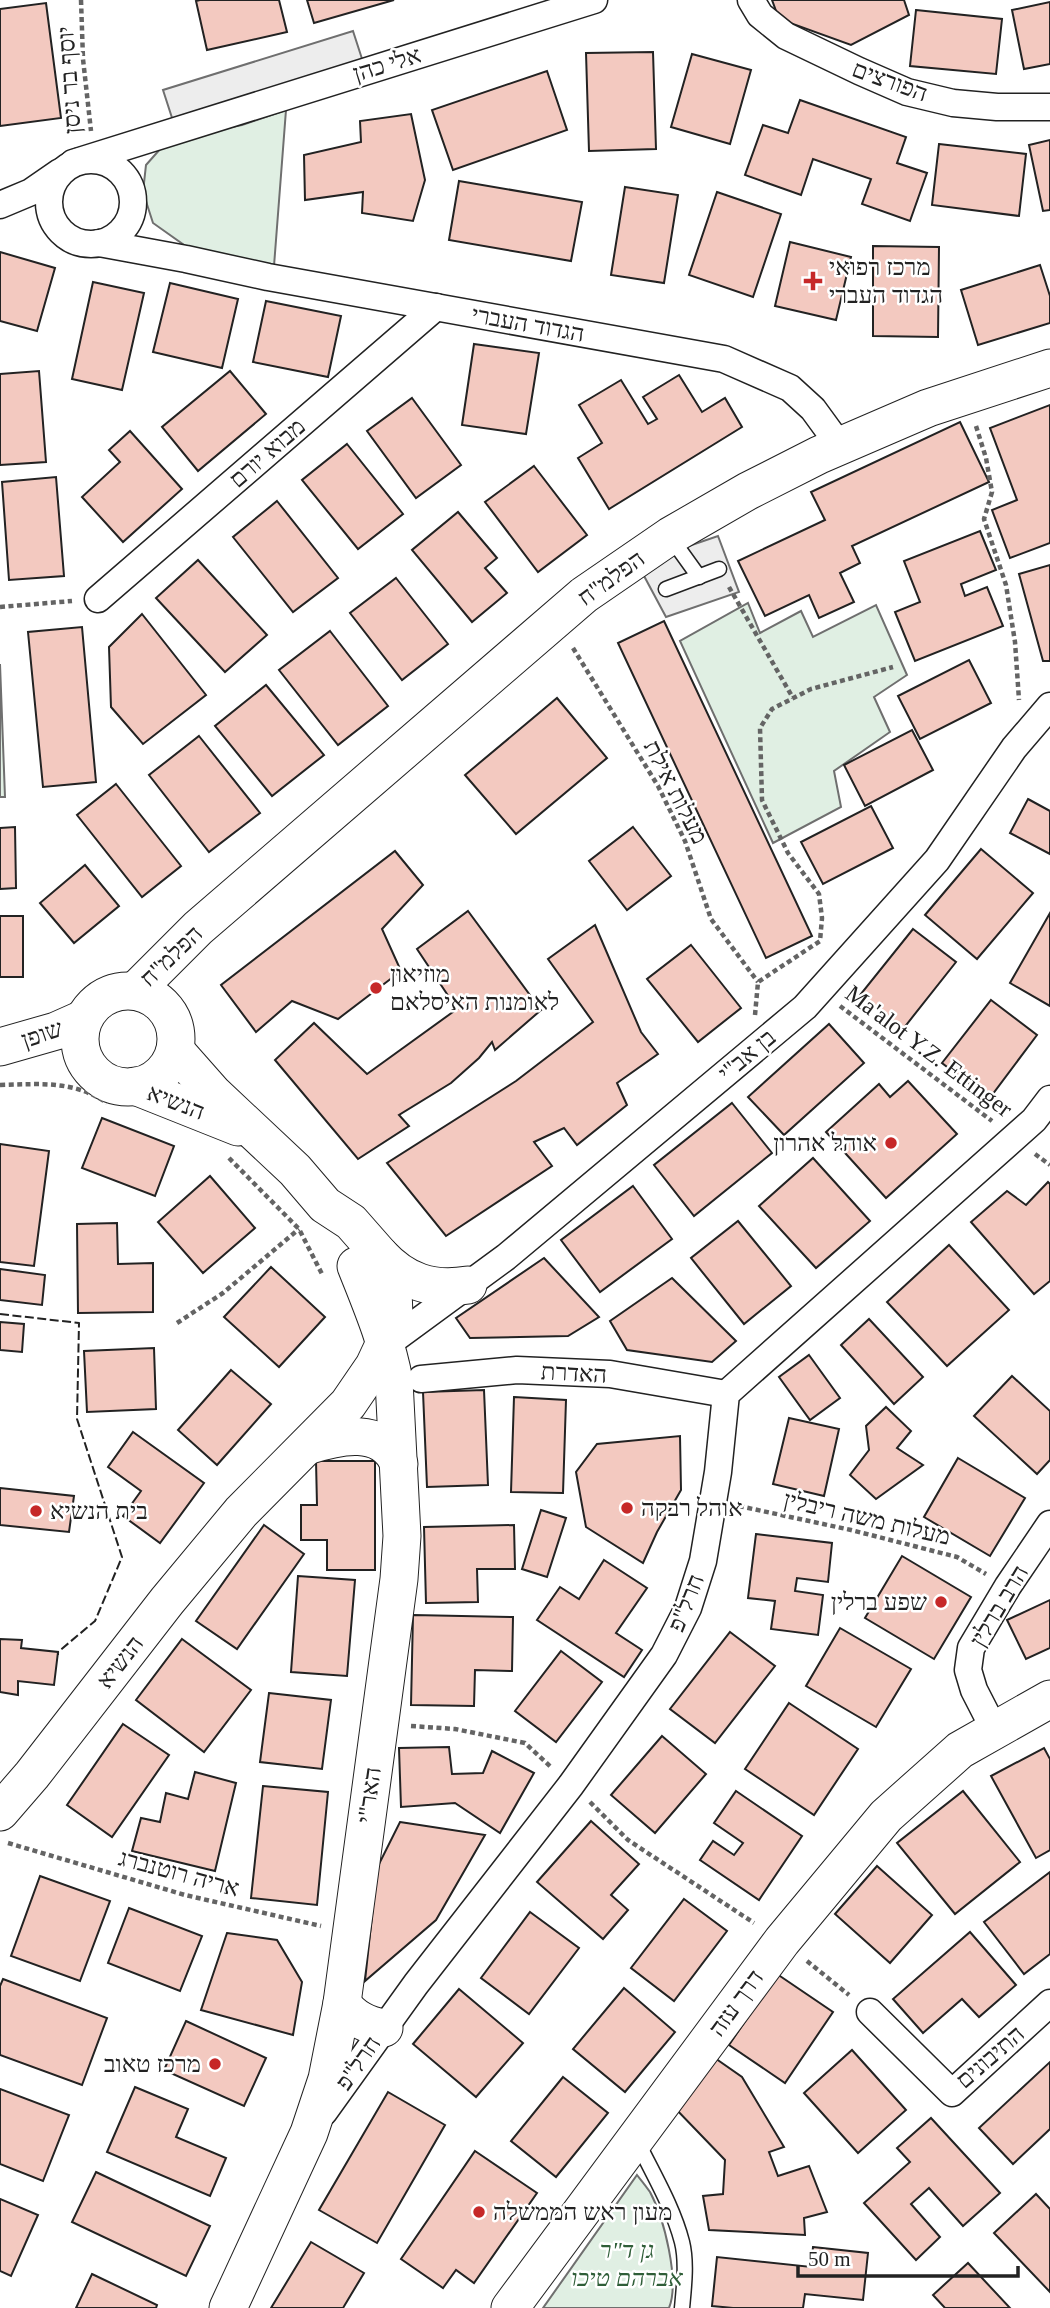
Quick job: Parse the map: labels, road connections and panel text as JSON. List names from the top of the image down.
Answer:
{
  "streets": {
    "street": [
      "אלי כהן",
      "הפורצים",
      "הגדוד העברי",
      "מבוא יורם",
      "הפלמ\"ח",
      "שופן",
      "בן אב\"י",
      "הנשיא",
      "האדרת",
      "חרל\"פ",
      "הרב ברלין",
      "האר\"י",
      "דרך עזה",
      "התיבונים"
    ],
    "path": [
      "יוסף בר ניסן",
      "מעלות אילת",
      "Ma'alot Y.Z. Ettinger",
      "מעלות משה ריבלין",
      "אריה רוטנברג"
    ]
  },
  "crossings": [
    ["אלי כהן", "יוסף בר ניסן"],
    ["אלי כהן", "הגדוד העברי"],
    ["הגדוד העברי", "מבוא יורם"],
    ["הגדוד העברי", "הפלמ\"ח"],
    ["הפלמ\"ח", "מעלות אילת"],
    ["הפלמ\"ח", "שופן"],
    ["הפלמ\"ח", "הנשיא"],
    ["שופן", "הנשיא"],
    ["Ma'alot Y.Z. Ettinger", "בן אב\"י"],
    ["בן אב\"י", "הנשיא"],
    ["בן אב\"י", "האר\"י"],
    ["הנשיא", "האר\"י"],
    ["האדרת", "חרל\"פ"],
    ["מעלות משה ריבלין", "חרל\"פ"],
    ["מעלות משה ריבלין", "הרב ברלין"],
    ["חרל\"פ", "האר\"י"],
    ["הרב ברלין", "דרך עזה"],
    ["האר\"י", "אריה רוטנברג"]
  ],
  "parks": ["גן ד\"ר אברהם טיכו"],
  "places": {
    "health": ["מרכז רפואי הגדוד העברי"],
    "other": [
      "מוזיאון לאומנות האיסלאם",
      "אוהל אהרון",
      "אוהל רבקה",
      "בית הנשיא",
      "שפע ברלין",
      "מרכז טאוב",
      "מעון ראש הממשלה"
    ]
  },
  "scale_bar": "50 m"
}
